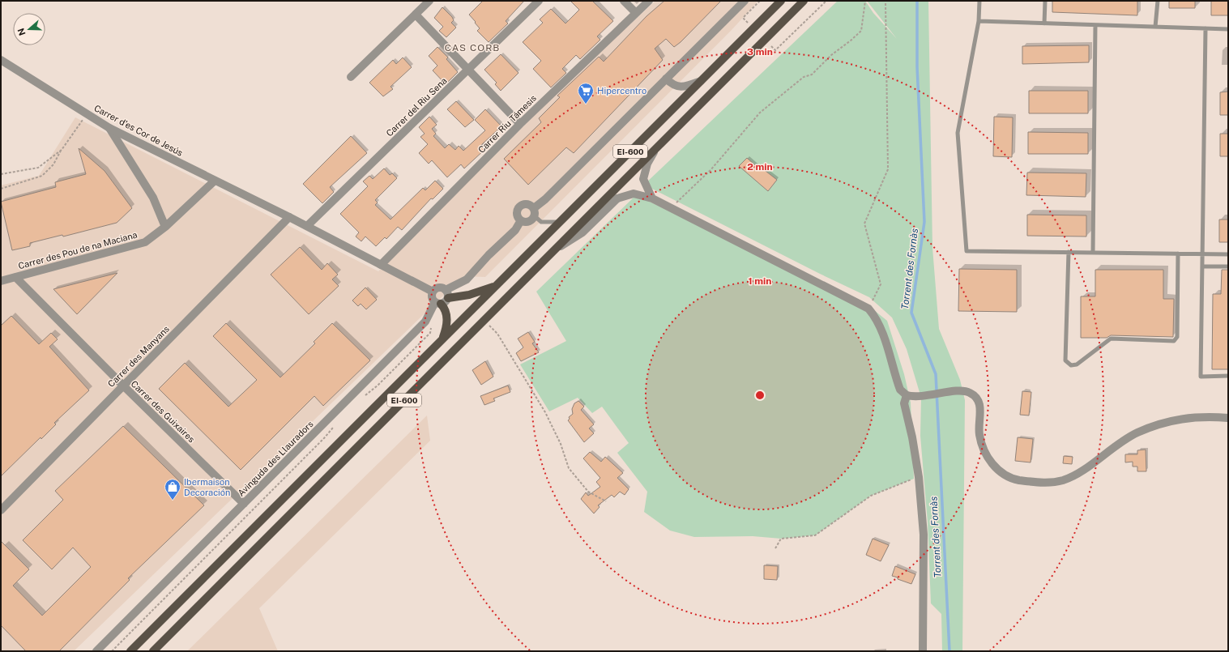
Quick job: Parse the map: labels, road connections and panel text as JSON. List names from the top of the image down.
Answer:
{
  "streets": {
    "main road": ["EI-600"],
    "street": [
      "Carrer del Riu Sena",
      "Carrer Riu Támesis",
      "Carrer d'es Cor de Jesús",
      "Carrer des Pou de na Maciana",
      "Carrer des Manyans",
      "Carrer des Guixaires",
      "Avinguda des Llauradors"
    ]
  },
  "crossings": [
    ["Carrer del Riu Sena", "Carrer d'es Cor de Jesús"],
    ["Carrer Riu Támesis", "Carrer d'es Cor de Jesús"],
    ["Carrer d'es Cor de Jesús", "Carrer des Pou de na Maciana"],
    ["Carrer d'es Cor de Jesús", "Carrer des Manyans"],
    ["Carrer d'es Cor de Jesús", "Avinguda des Llauradors"],
    ["Carrer des Pou de na Maciana", "Carrer des Guixaires"],
    ["Carrer des Manyans", "Carrer des Guixaires"],
    ["Carrer des Guixaires", "Avinguda des Llauradors"]
  ],
  "districts": ["CAS CORB"],
  "water": ["Torrent des Fornàs"],
  "places": {
    "supermarket": ["Hipercentro"],
    "shop": ["Ibermaison Decoración"]
  },
  "north": "left",
  "rings": ["3 min", "2 min", "1 min"]
}
